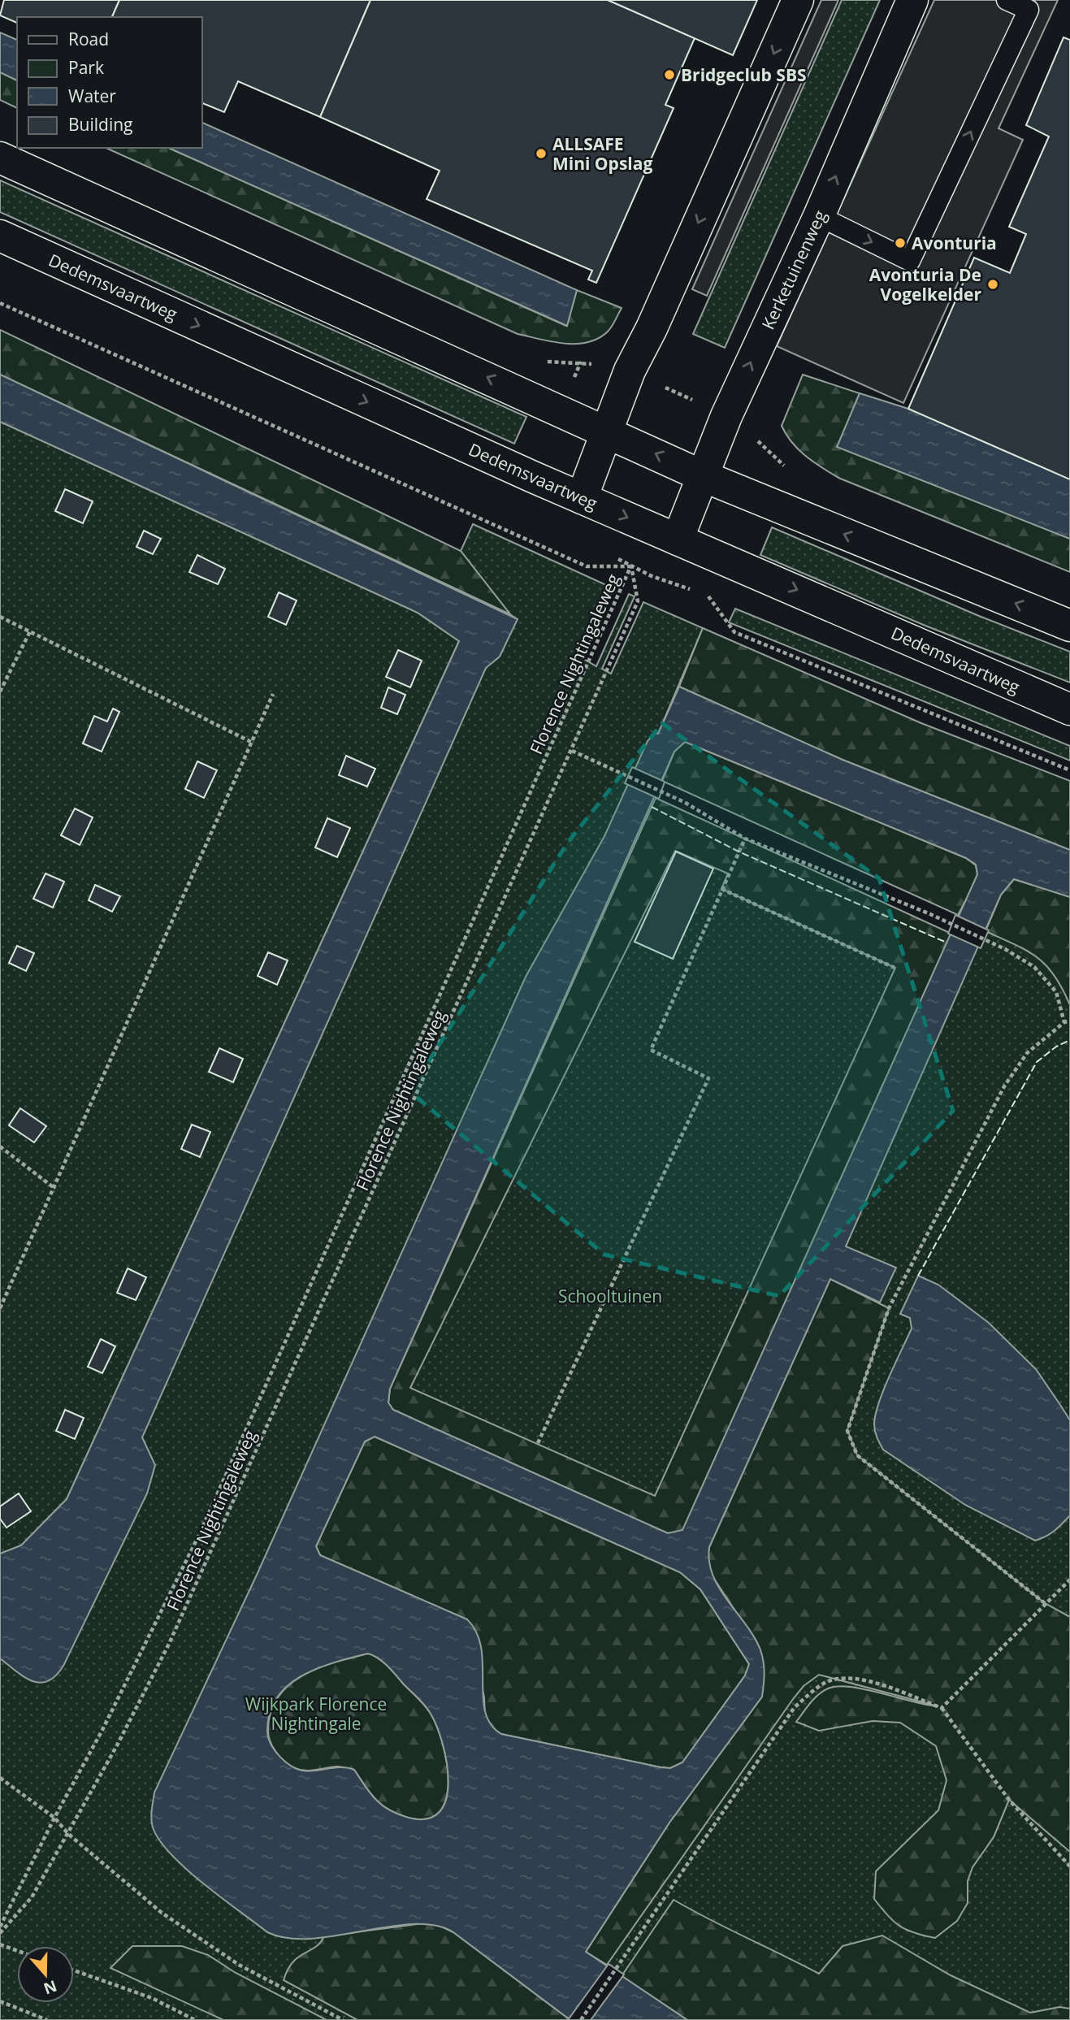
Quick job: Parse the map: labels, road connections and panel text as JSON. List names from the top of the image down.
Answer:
{
  "streets": {
    "main road": ["Kerketuinenweg", "Dedemsvaartweg"],
    "path": ["Florence Nightingaleweg"]
  },
  "crossings": [
    ["Kerketuinenweg", "Dedemsvaartweg"]
  ],
  "parks": ["Schooltuinen", "Wijkpark Florence Nightingale"],
  "places": [
    "Bridgeclub SBS",
    "ALLSAFE Mini Opslag",
    "Avonturia",
    "Avonturia De Vogelkelder"
  ],
  "legend": [
    "Road",
    "Park",
    "Water",
    "Building"
  ],
  "north": "bottom"
}
